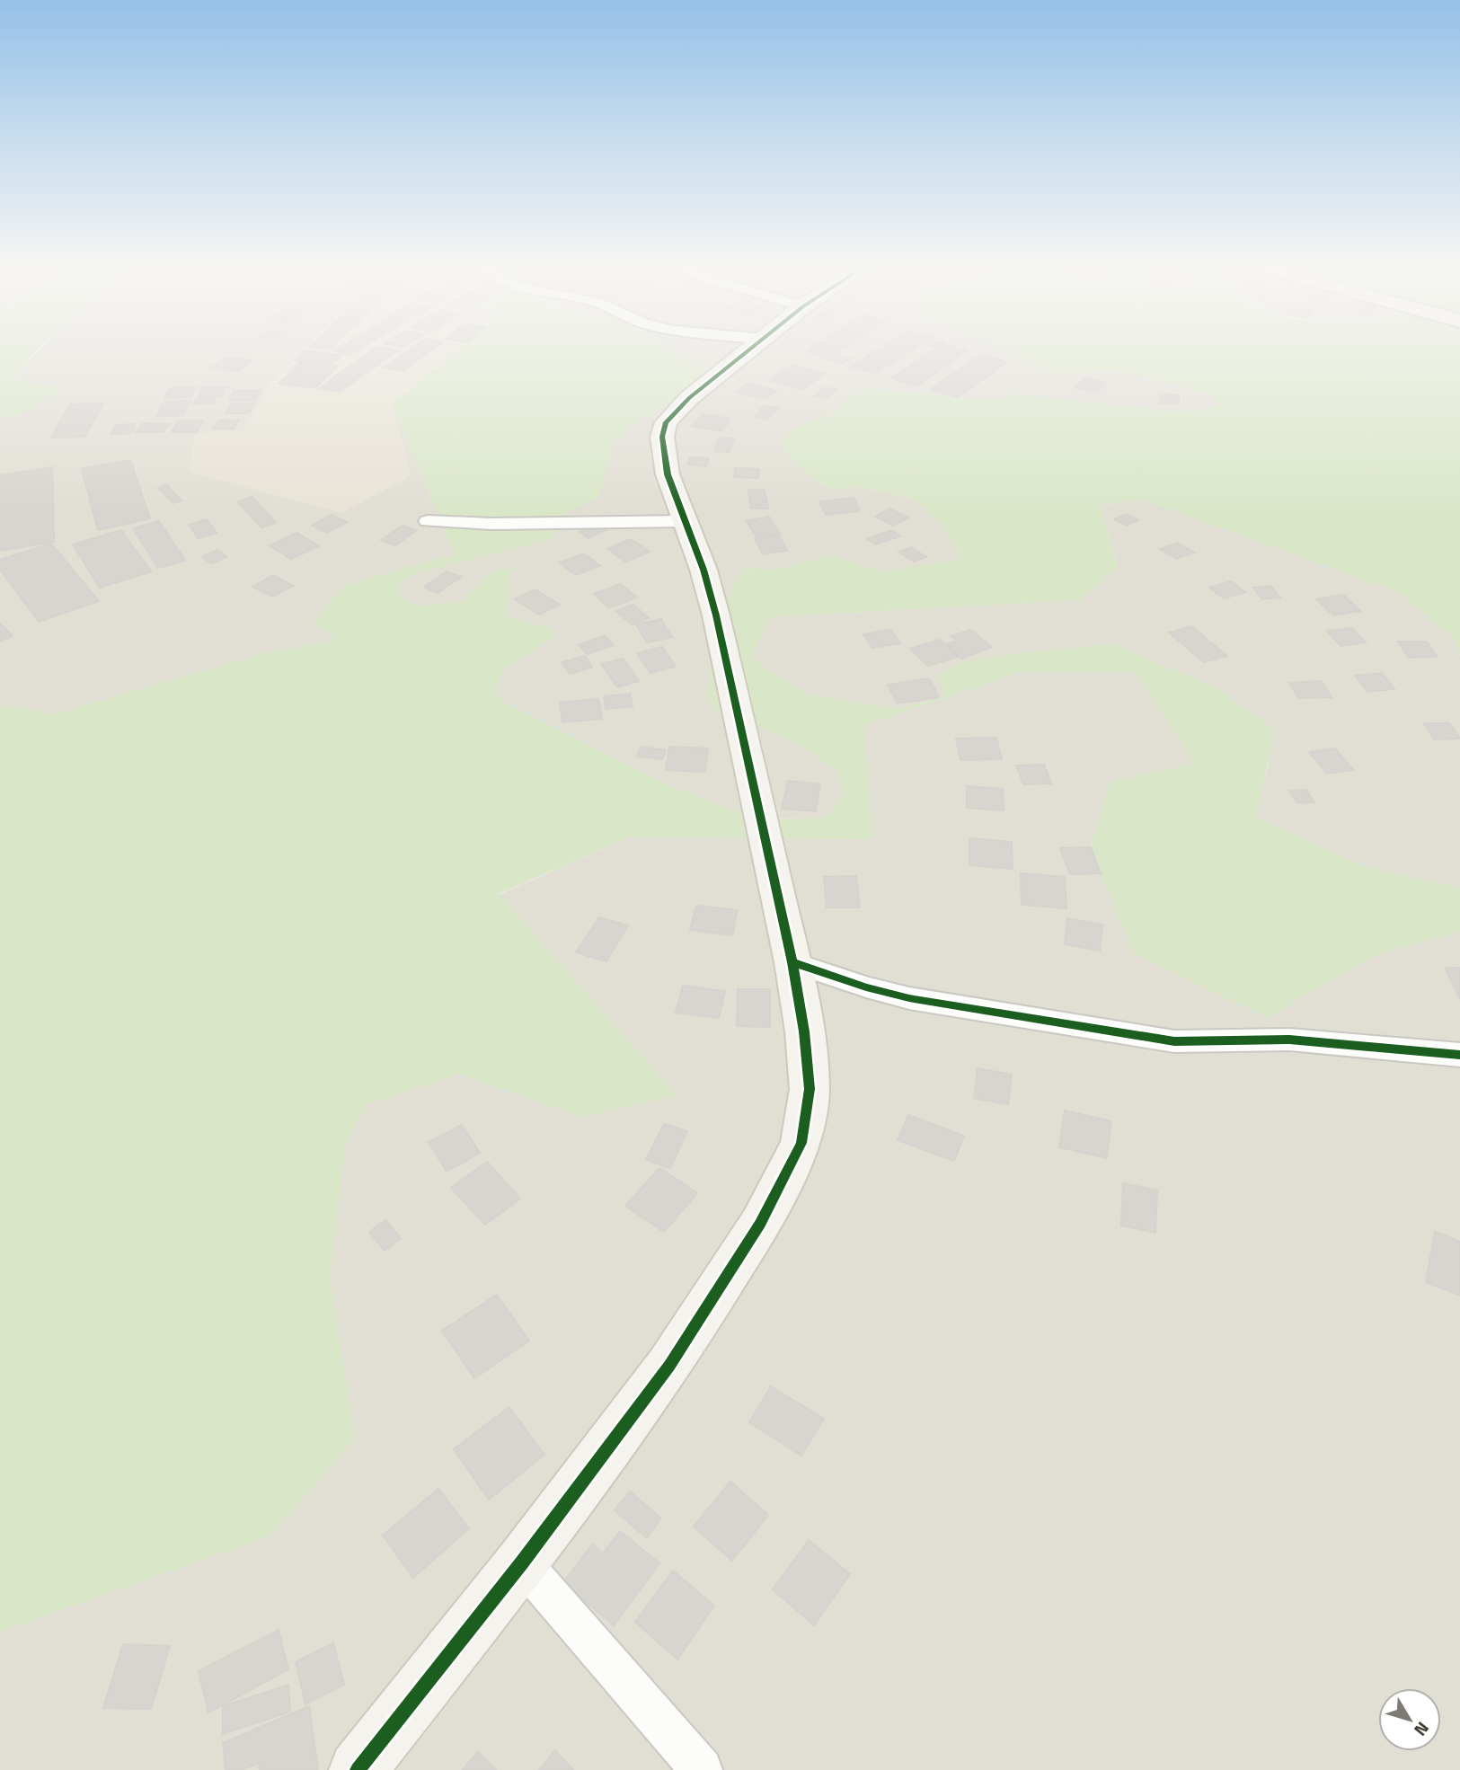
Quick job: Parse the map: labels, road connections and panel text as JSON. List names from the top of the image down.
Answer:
{
  "north": "bottom right"
}
